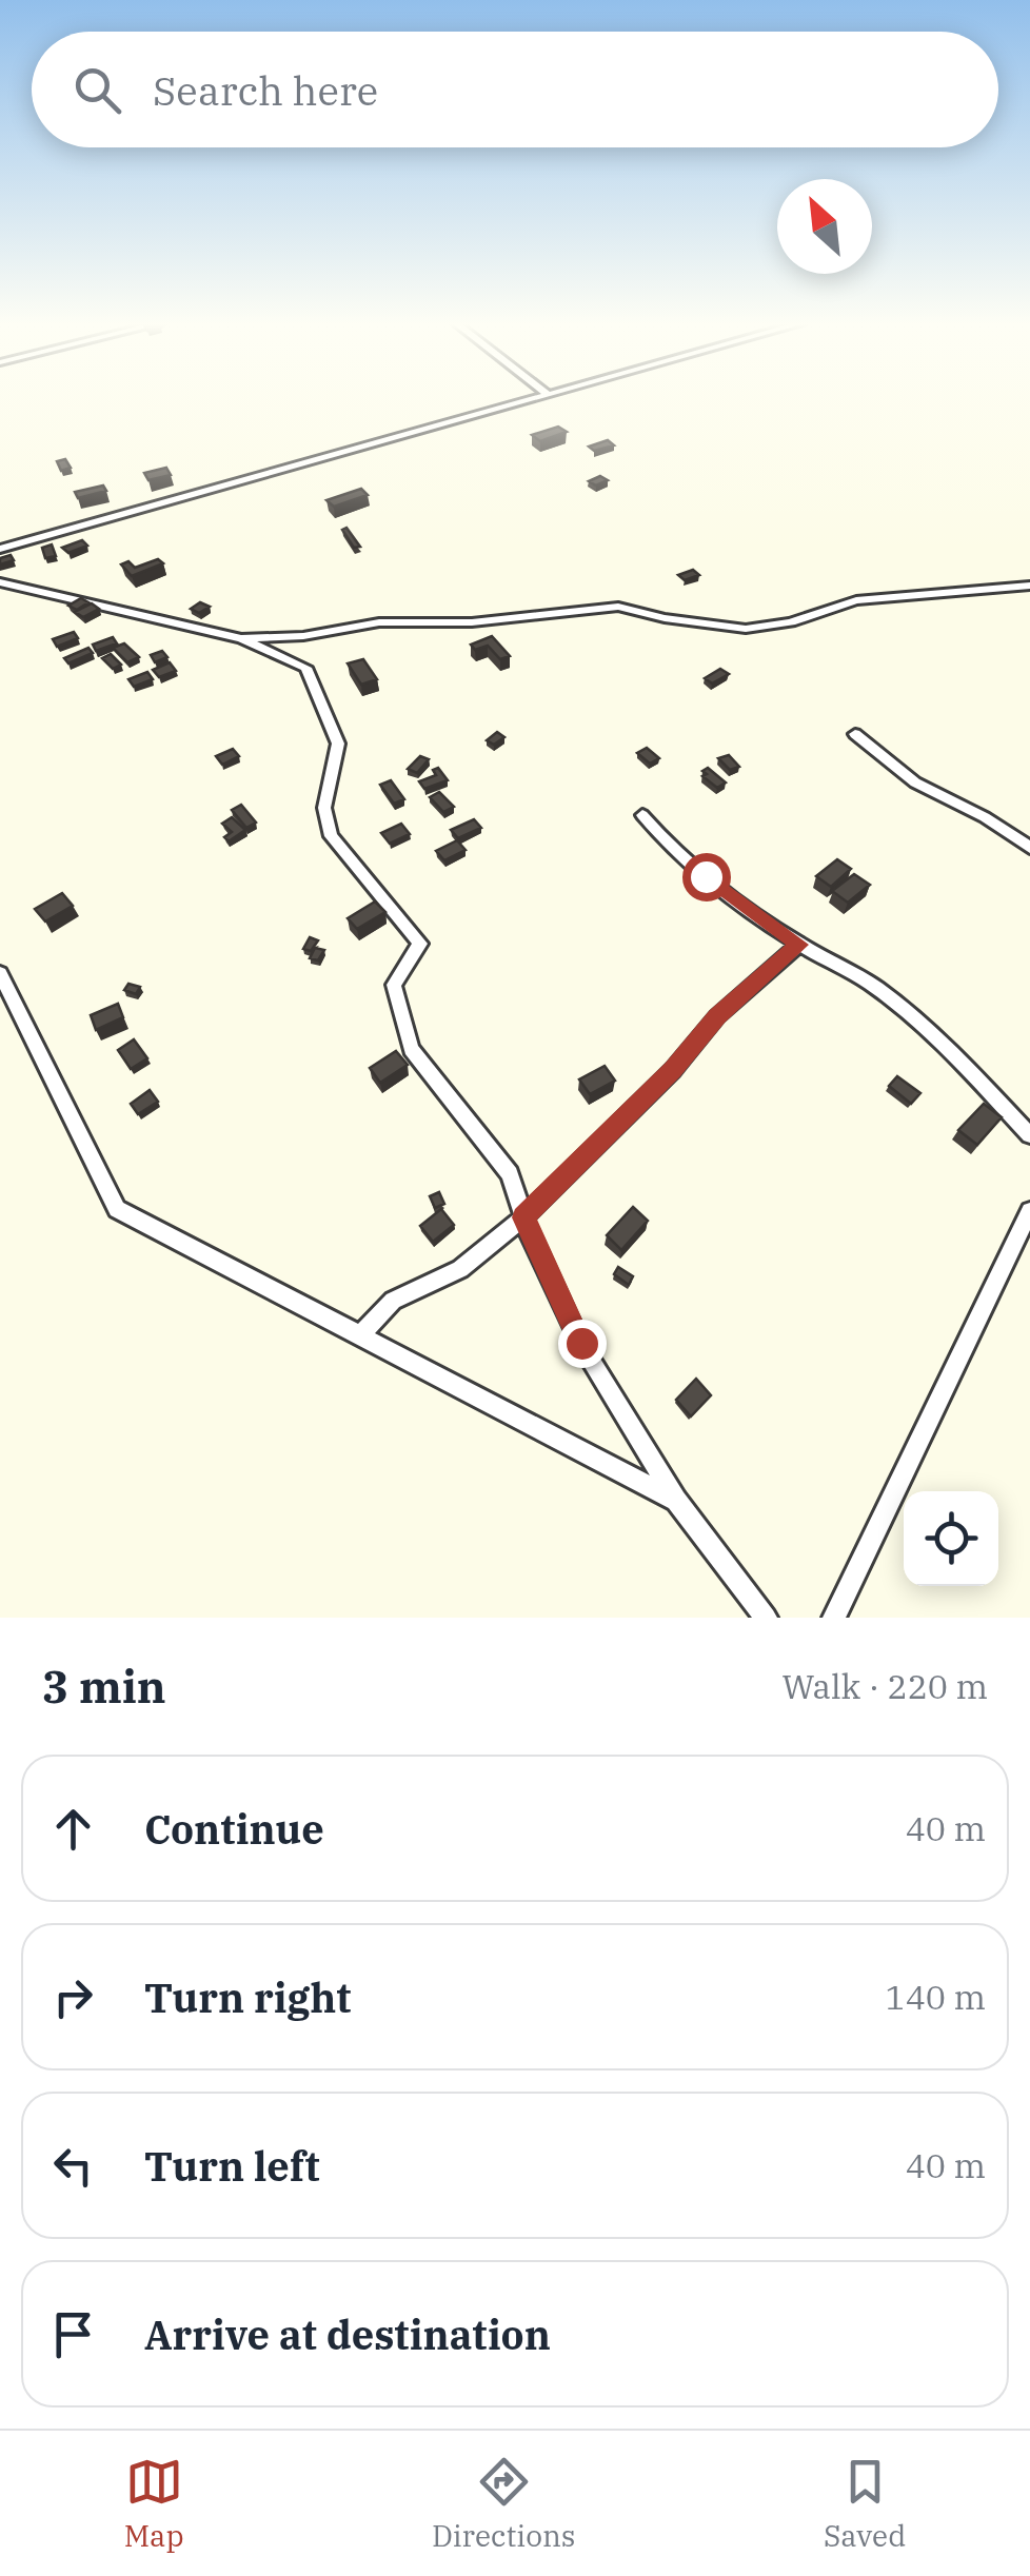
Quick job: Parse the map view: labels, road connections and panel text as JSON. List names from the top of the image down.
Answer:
{
  "north": "top left",
  "page": {
    "search": "Search here",
    "heading": ["3 min", "Walk · 220 m"],
    "list": [
      ["Continue", "40 m"],
      ["Turn right", "140 m"],
      ["Turn left", "40 m"],
      "Arrive at destination"
    ],
    "nav": ["Map", "Directions", "Saved"]
  }
}
